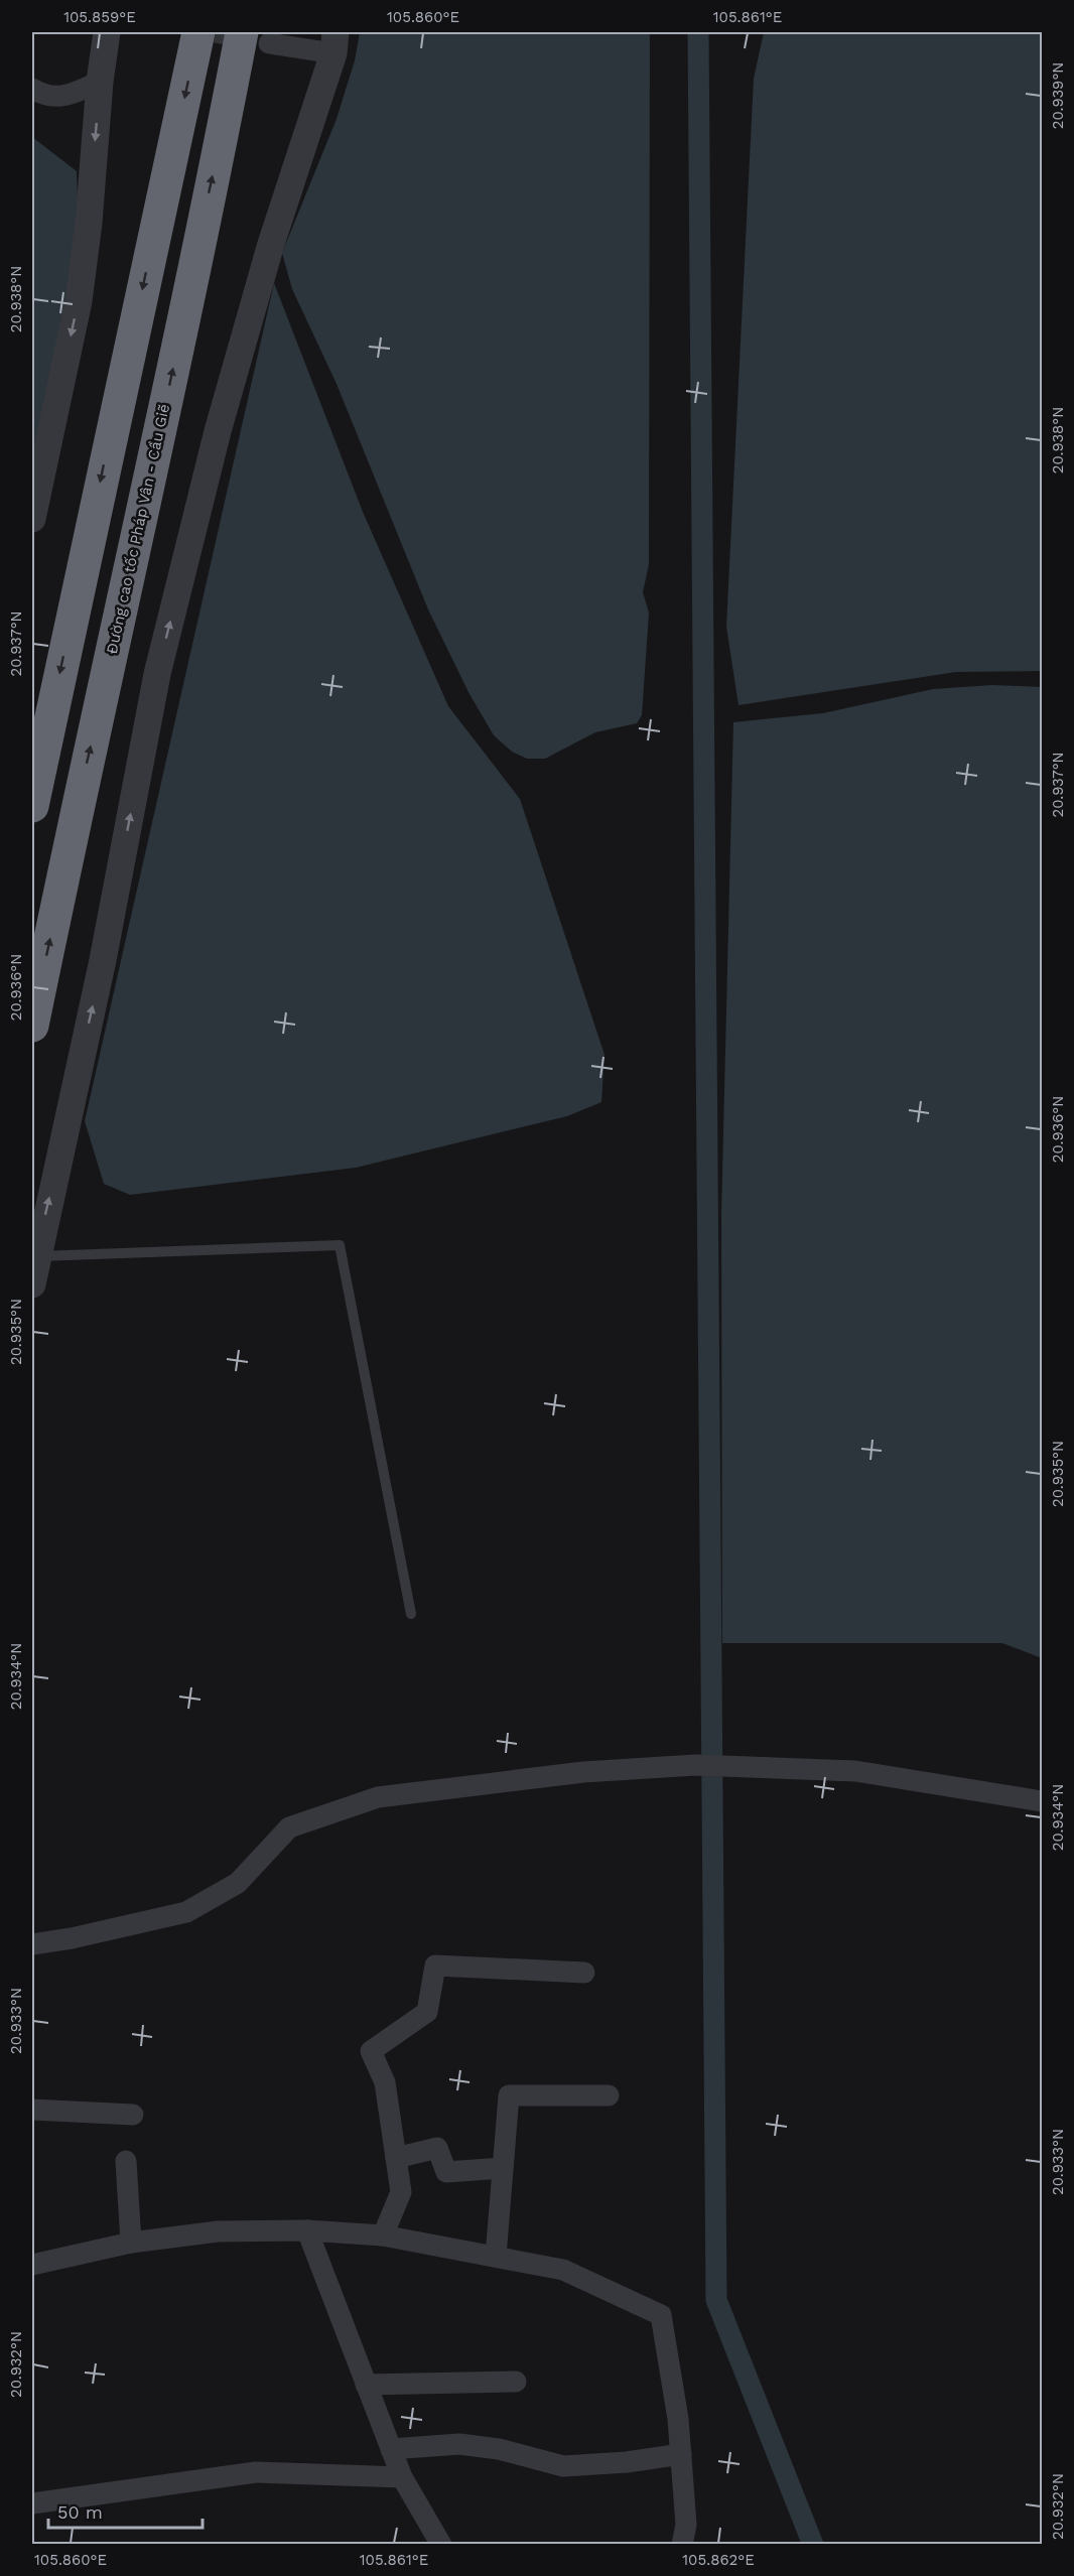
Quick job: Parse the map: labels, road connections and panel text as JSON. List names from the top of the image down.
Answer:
{
  "streets": {
    "highway": ["Đường cao tốc Pháp Vân - Cầu Giẽ"]
  },
  "scale_bar": "50 m",
  "coordinates": [
    "105.859°E",
    "105.860°E",
    "105.861°E",
    "20.939°N",
    "20.938°N",
    "20.937°N",
    "20.936°N",
    "20.935°N",
    "20.934°N",
    "20.933°N",
    "20.932°N",
    "105.862°E"
  ]
}
